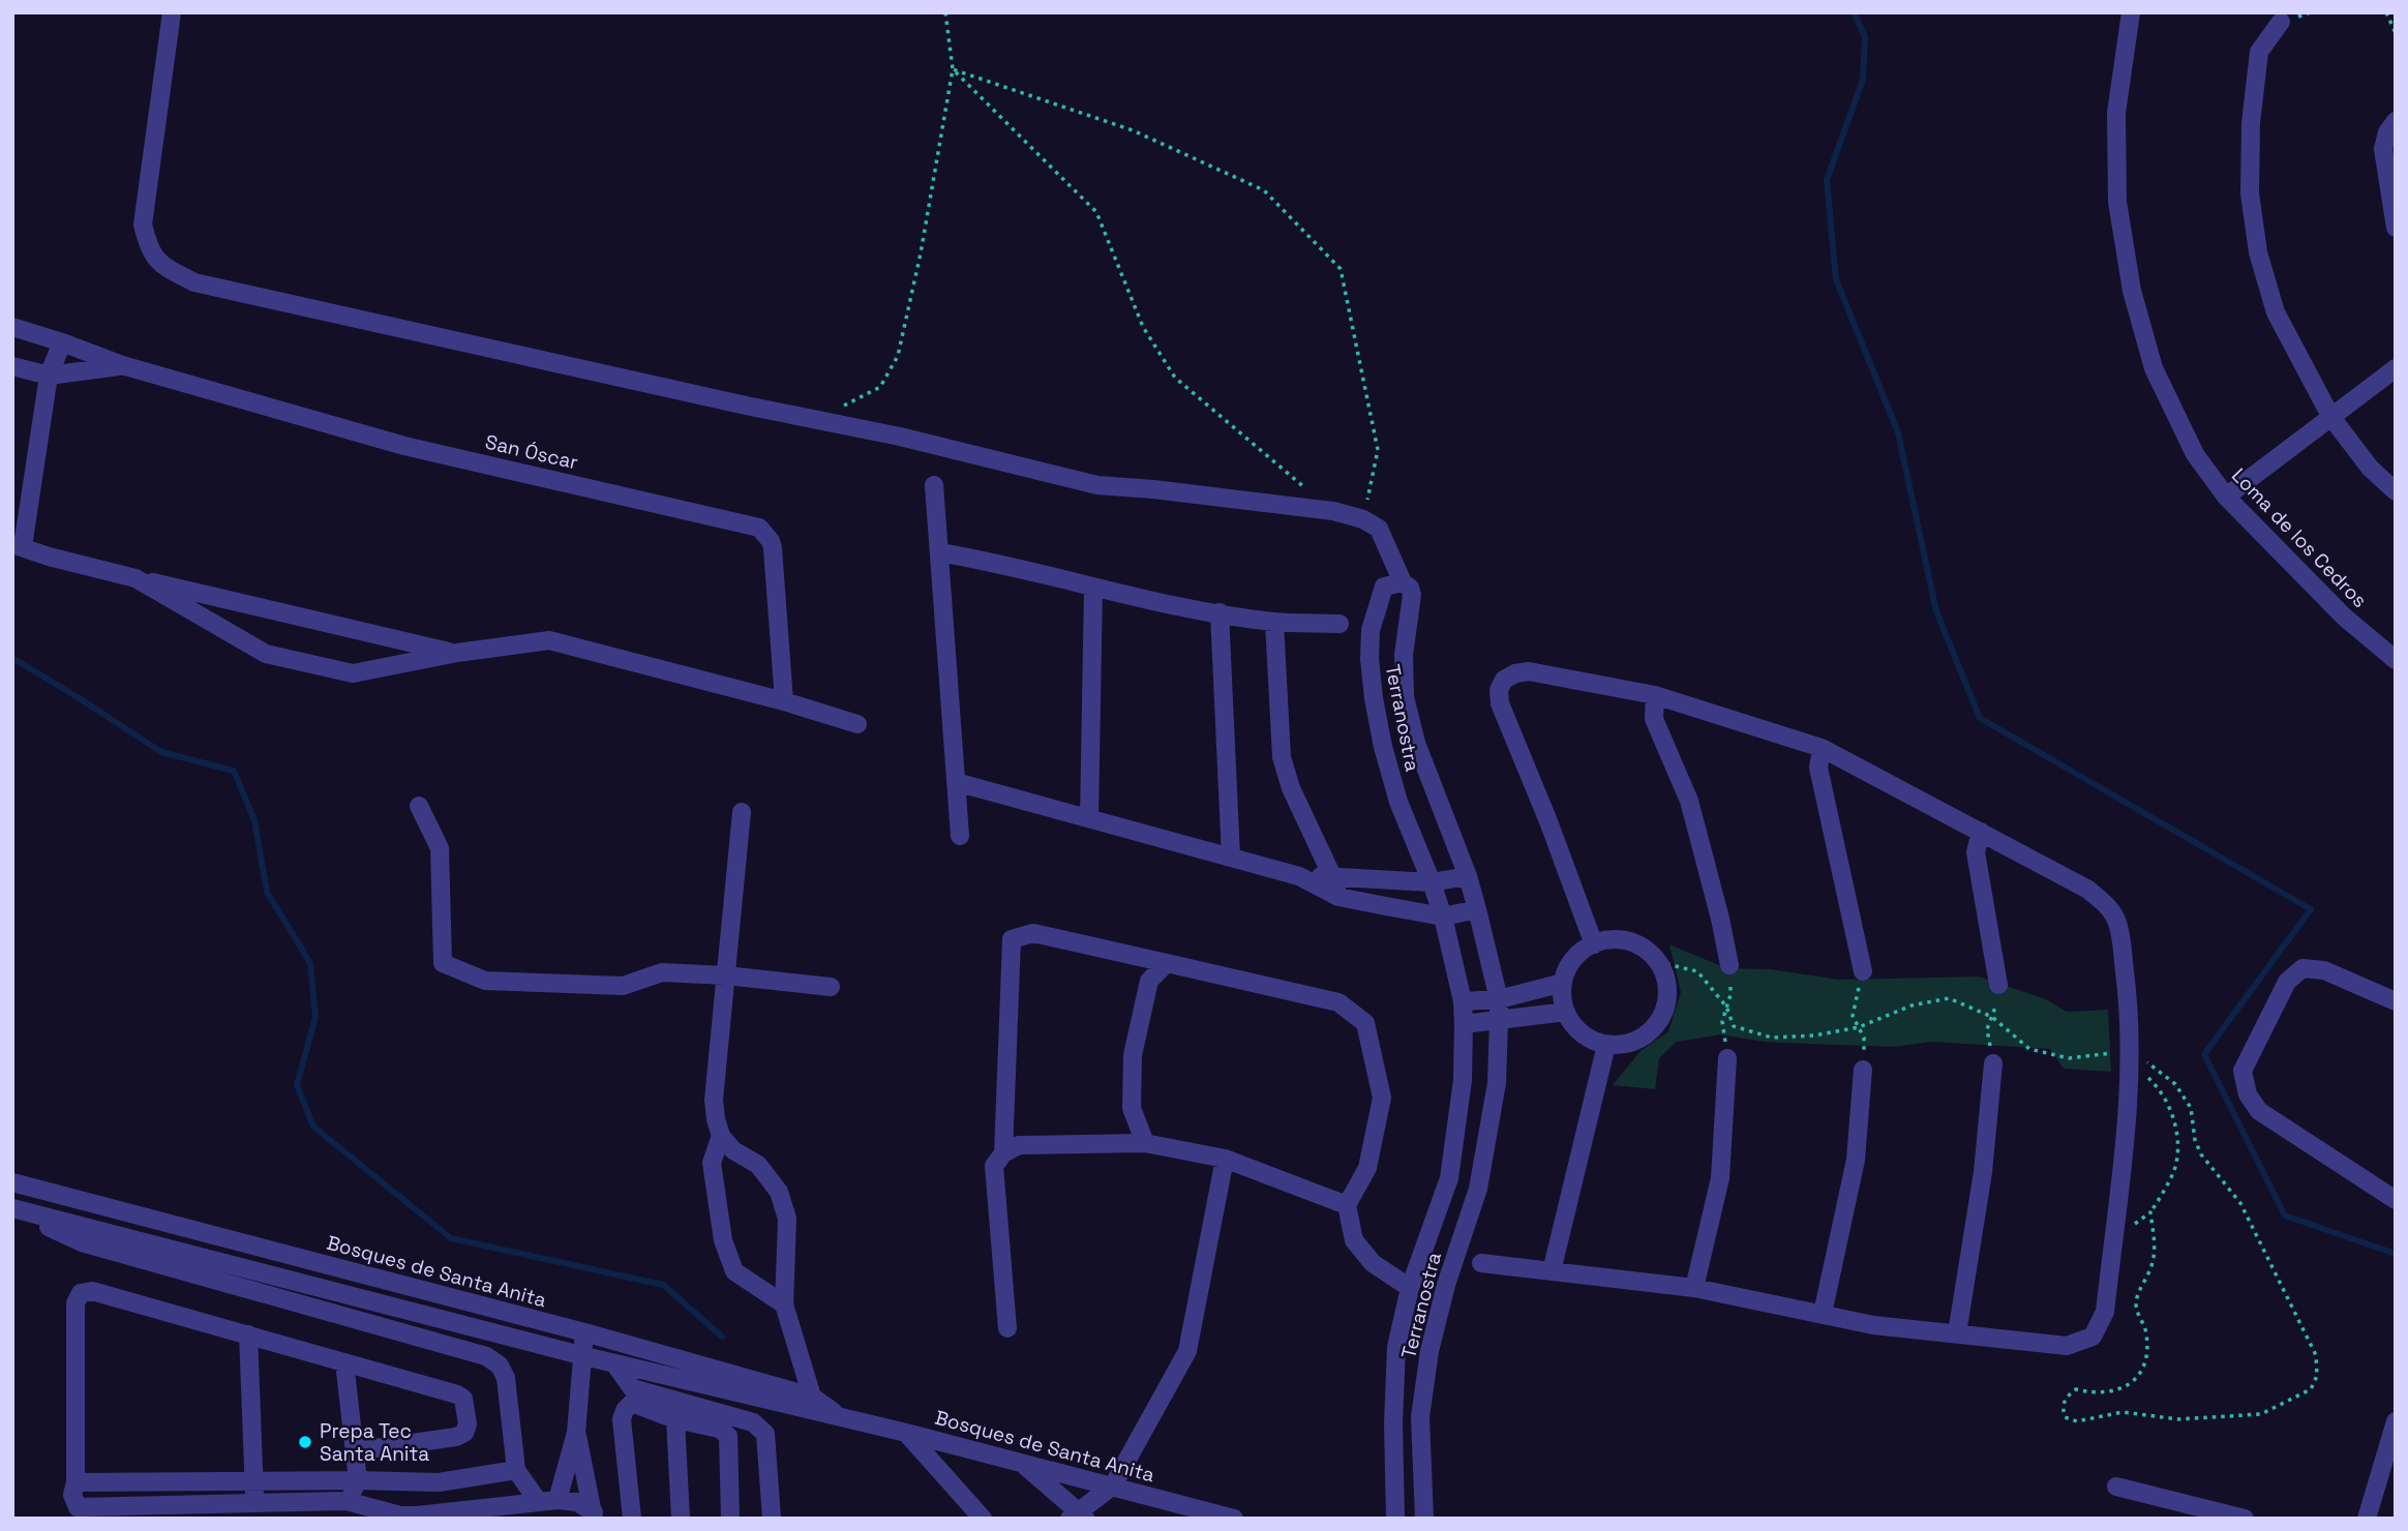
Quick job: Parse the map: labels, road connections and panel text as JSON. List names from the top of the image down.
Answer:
{
  "streets": {
    "street": [
      "San Óscar",
      "Loma de los Cedros",
      "Terranostra",
      "Bosques de Santa Anita"
    ]
  },
  "places": ["Prepa Tec Santa Anita"]
}
